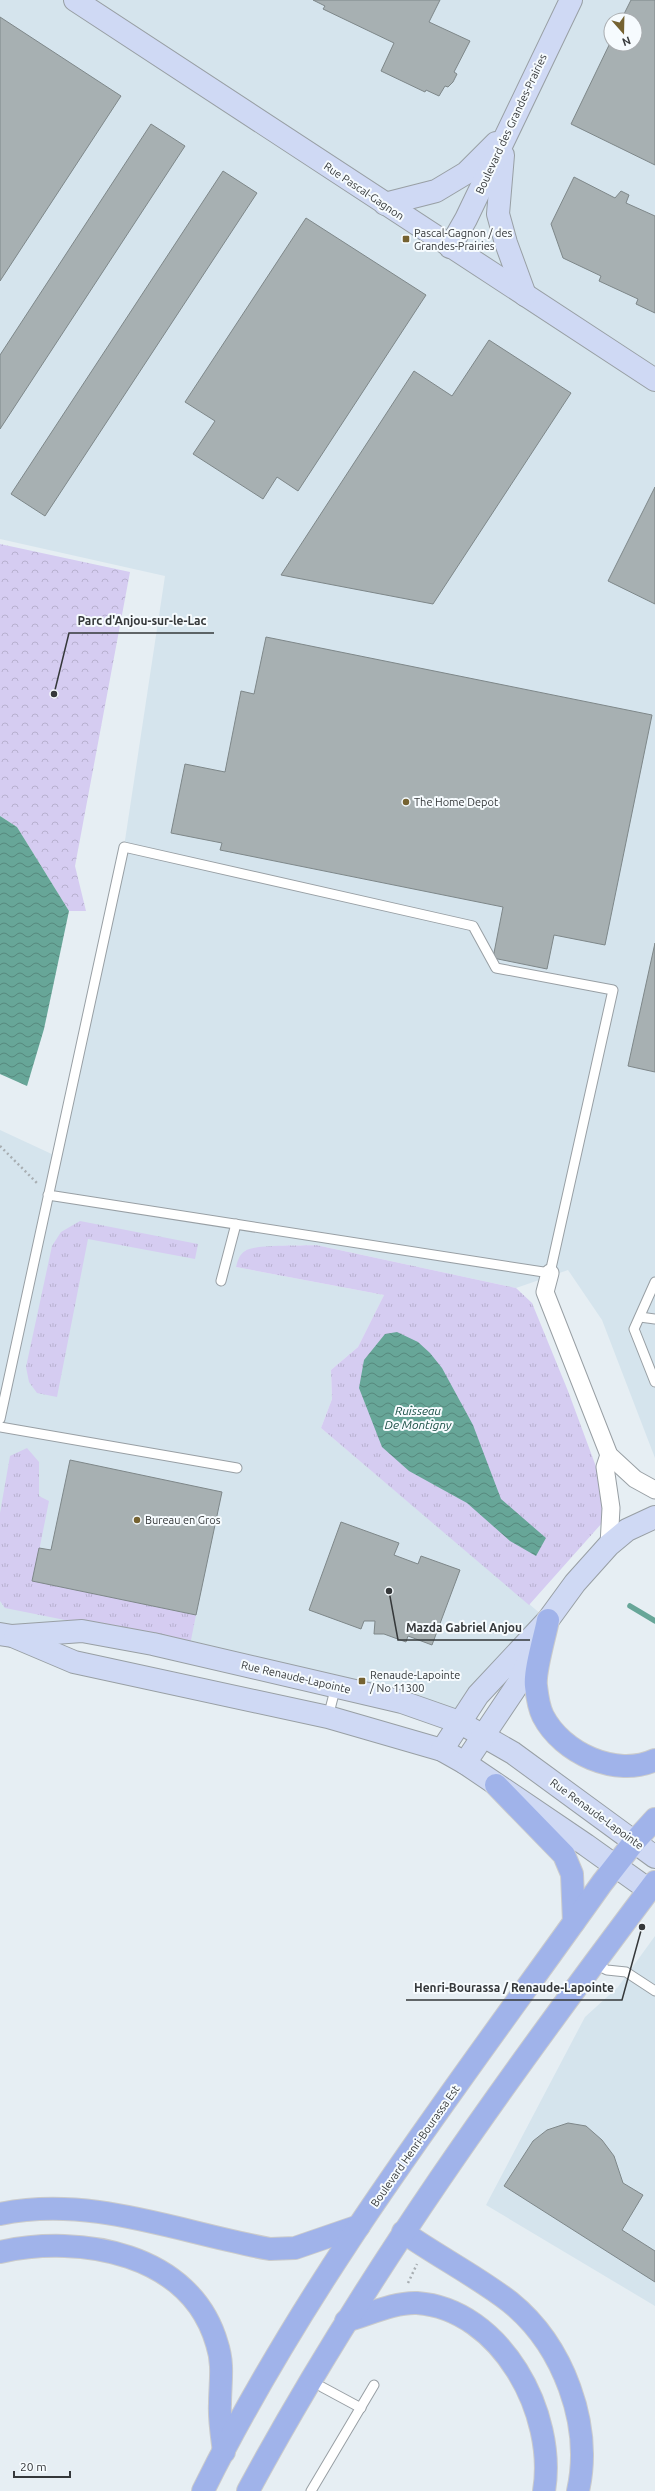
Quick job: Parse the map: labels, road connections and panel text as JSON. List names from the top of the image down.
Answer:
{
  "streets": {
    "main road": ["Boulevard Henri-Bourassa Est"],
    "street": ["Boulevard des Grandes-Prairies", "Rue Pascal-Gagnon", "Rue Renaude-Lapointe"]
  },
  "crossings": [
    ["Boulevard des Grandes-Prairies", "Rue Pascal-Gagnon"],
    ["Rue Renaude-Lapointe", "Boulevard Henri-Bourassa Est"]
  ],
  "water": ["Ruisseau De Montigny"],
  "places": {
    "transit": ["Pascal-Gagnon / des Grandes-Prairies", "Renaude-Lapointe / No 11300"],
    "other": [
      "Parc d'Anjou-sur-le-Lac",
      "The Home Depot",
      "Bureau en Gros",
      "Mazda Gabriel Anjou",
      "Henri-Bourassa / Renaude-Lapointe"
    ]
  },
  "scale_bar": "20 m",
  "north": "bottom"
}
